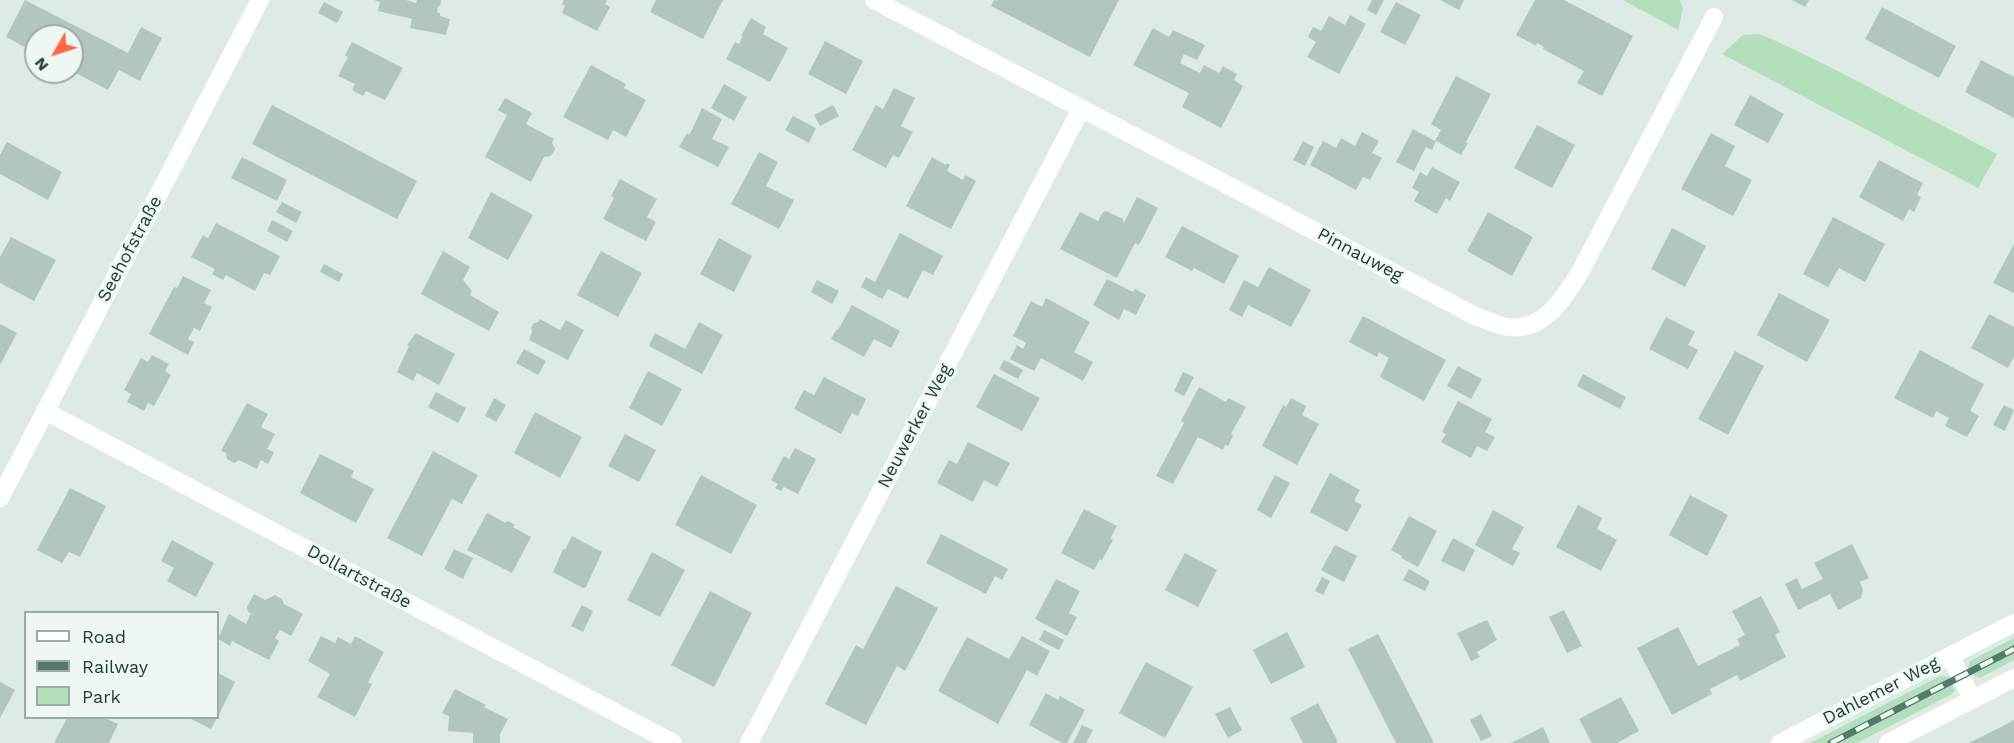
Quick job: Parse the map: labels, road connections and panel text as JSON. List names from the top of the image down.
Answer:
{
  "streets": {
    "street": [
      "Seehofstraße",
      "Pinnauweg",
      "Neuwerker Weg",
      "Dollartstraße",
      "Dahlemer Weg"
    ]
  },
  "crossings": [
    ["Seehofstraße", "Dollartstraße"],
    ["Pinnauweg", "Neuwerker Weg"]
  ],
  "legend": ["Road", "Railway", "Park"],
  "north": "bottom left"
}
